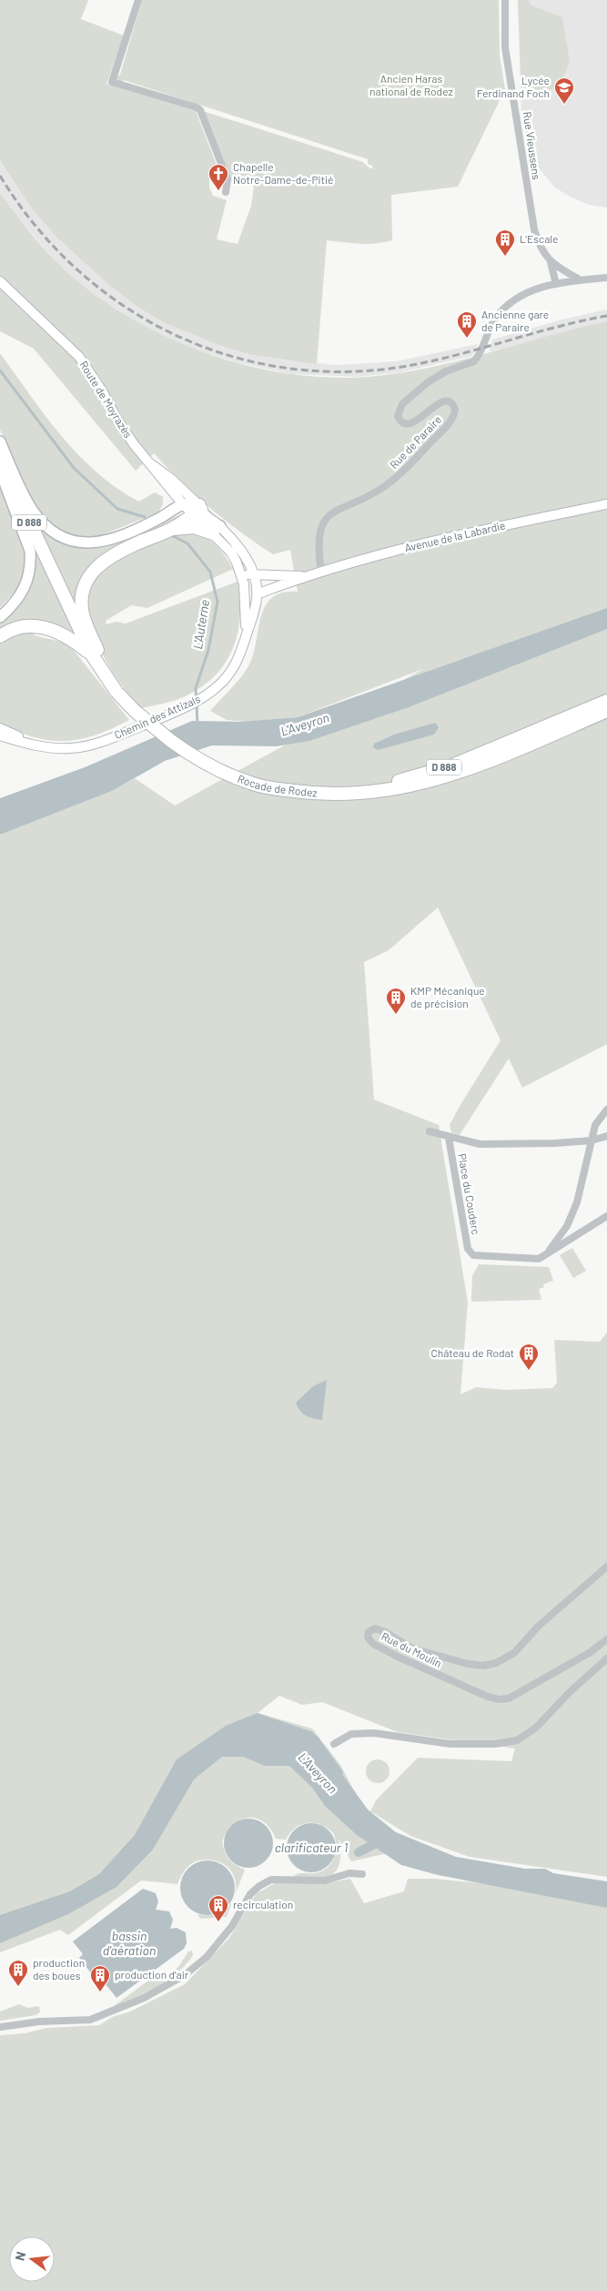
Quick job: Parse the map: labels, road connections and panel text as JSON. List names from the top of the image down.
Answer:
{
  "streets": {
    "highway": ["D 888", "Rocade de Rodez"],
    "street": [
      "Rue Vieussens",
      "Route de Moyrazès",
      "Rue de Paraire",
      "Avenue de la Labardie",
      "Chemin des Attizals",
      "Place du Couderc",
      "Rue du Moulin"
    ]
  },
  "crossings": [
    ["Rue Vieussens", "Rue de Paraire"],
    ["Rue de Paraire", "Avenue de la Labardie"],
    ["D 888", "Rocade de Rodez"],
    ["Avenue de la Labardie", "Chemin des Attizals"]
  ],
  "water": [
    "L'Auterne",
    "L'Aveyron",
    "clarificateur 1",
    "bassin d'aération"
  ],
  "parks": ["Ancien Haras national de Rodez"],
  "places": {
    "school or university": ["Lycée Ferdinand Foch"],
    "church": ["Chapelle Notre-Dame-de-Pitié"],
    "building": [
      "L'Escale",
      "Ancienne gare de Paraire",
      "KMP Mécanique de précision",
      "Château de Rodat",
      "recirculation",
      "production des boues",
      "production d'air"
    ]
  },
  "north": "left"
}
